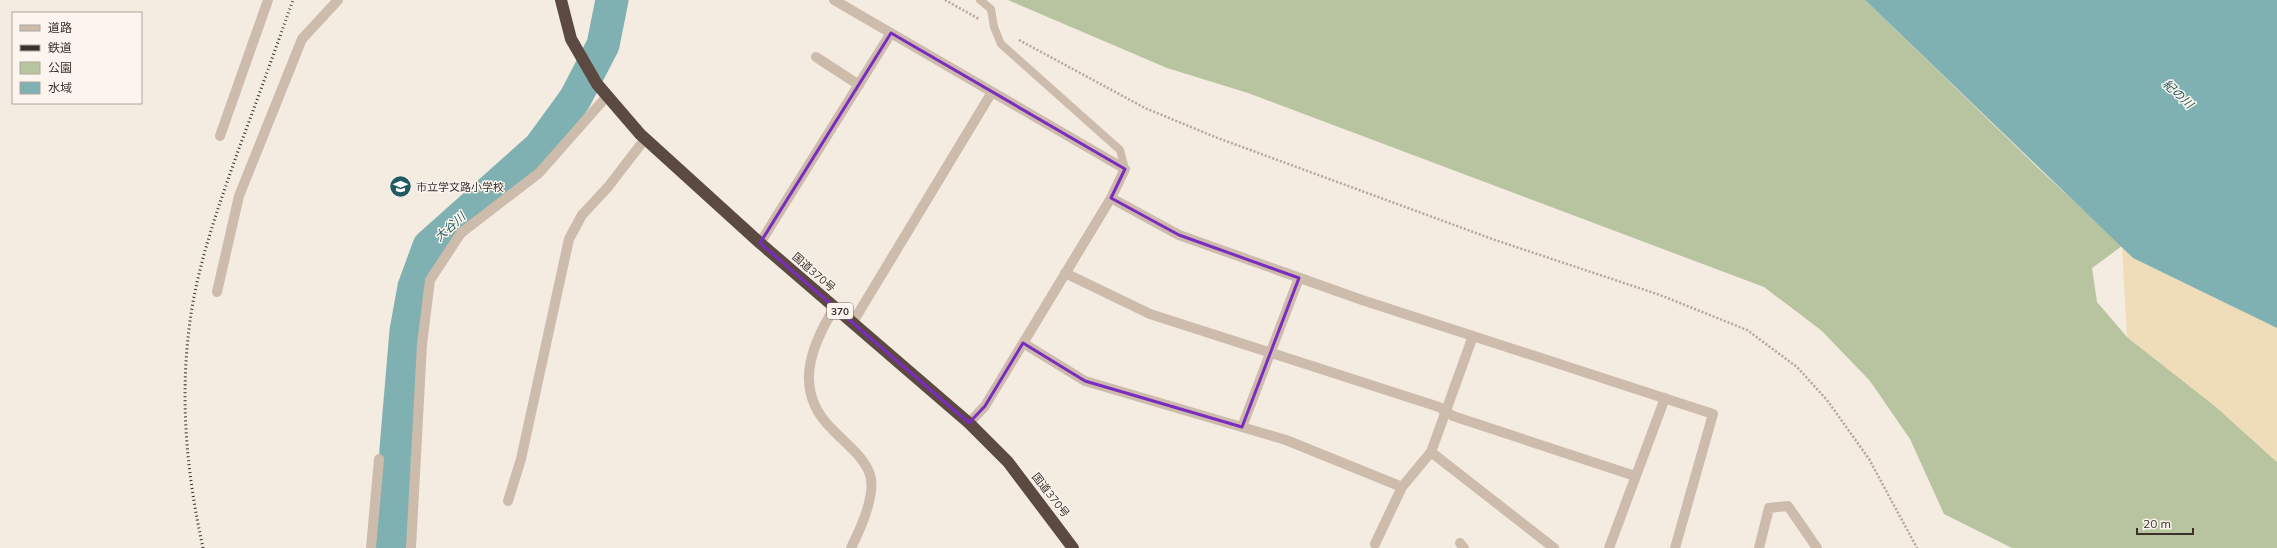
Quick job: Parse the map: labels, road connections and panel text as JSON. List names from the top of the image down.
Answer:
{
  "streets": {
    "highway": ["国道370号", "370"]
  },
  "water": ["紀の川", "大谷川"],
  "places": {
    "school or university": ["市立学文路小学校"]
  },
  "legend": [
    "道路",
    "鉄道",
    "公園",
    "水域"
  ],
  "scale_bar": "20 m"
}
